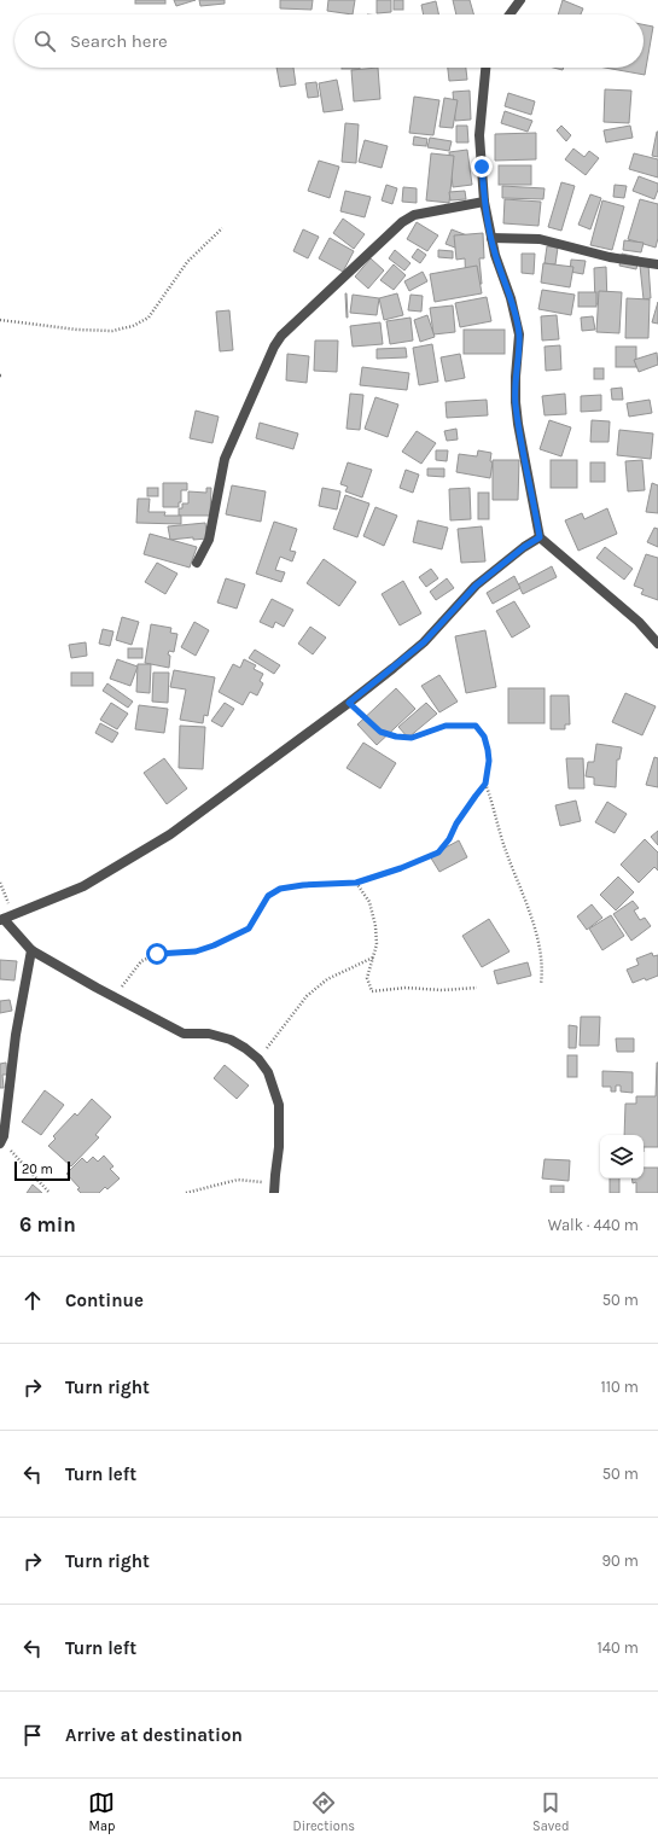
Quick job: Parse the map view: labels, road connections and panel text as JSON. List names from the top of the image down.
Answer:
{
  "scale_bar": "20 m",
  "page": {
    "search": "Search here",
    "scale": "20 m",
    "heading": ["6 min", "Walk · 440 m"],
    "list": [
      ["Continue", "50 m"],
      ["Turn right", "110 m"],
      ["Turn left", "50 m"],
      ["Turn right", "90 m"],
      ["Turn left", "140 m"],
      "Arrive at destination"
    ],
    "nav": ["Map", "Directions", "Saved"]
  }
}
